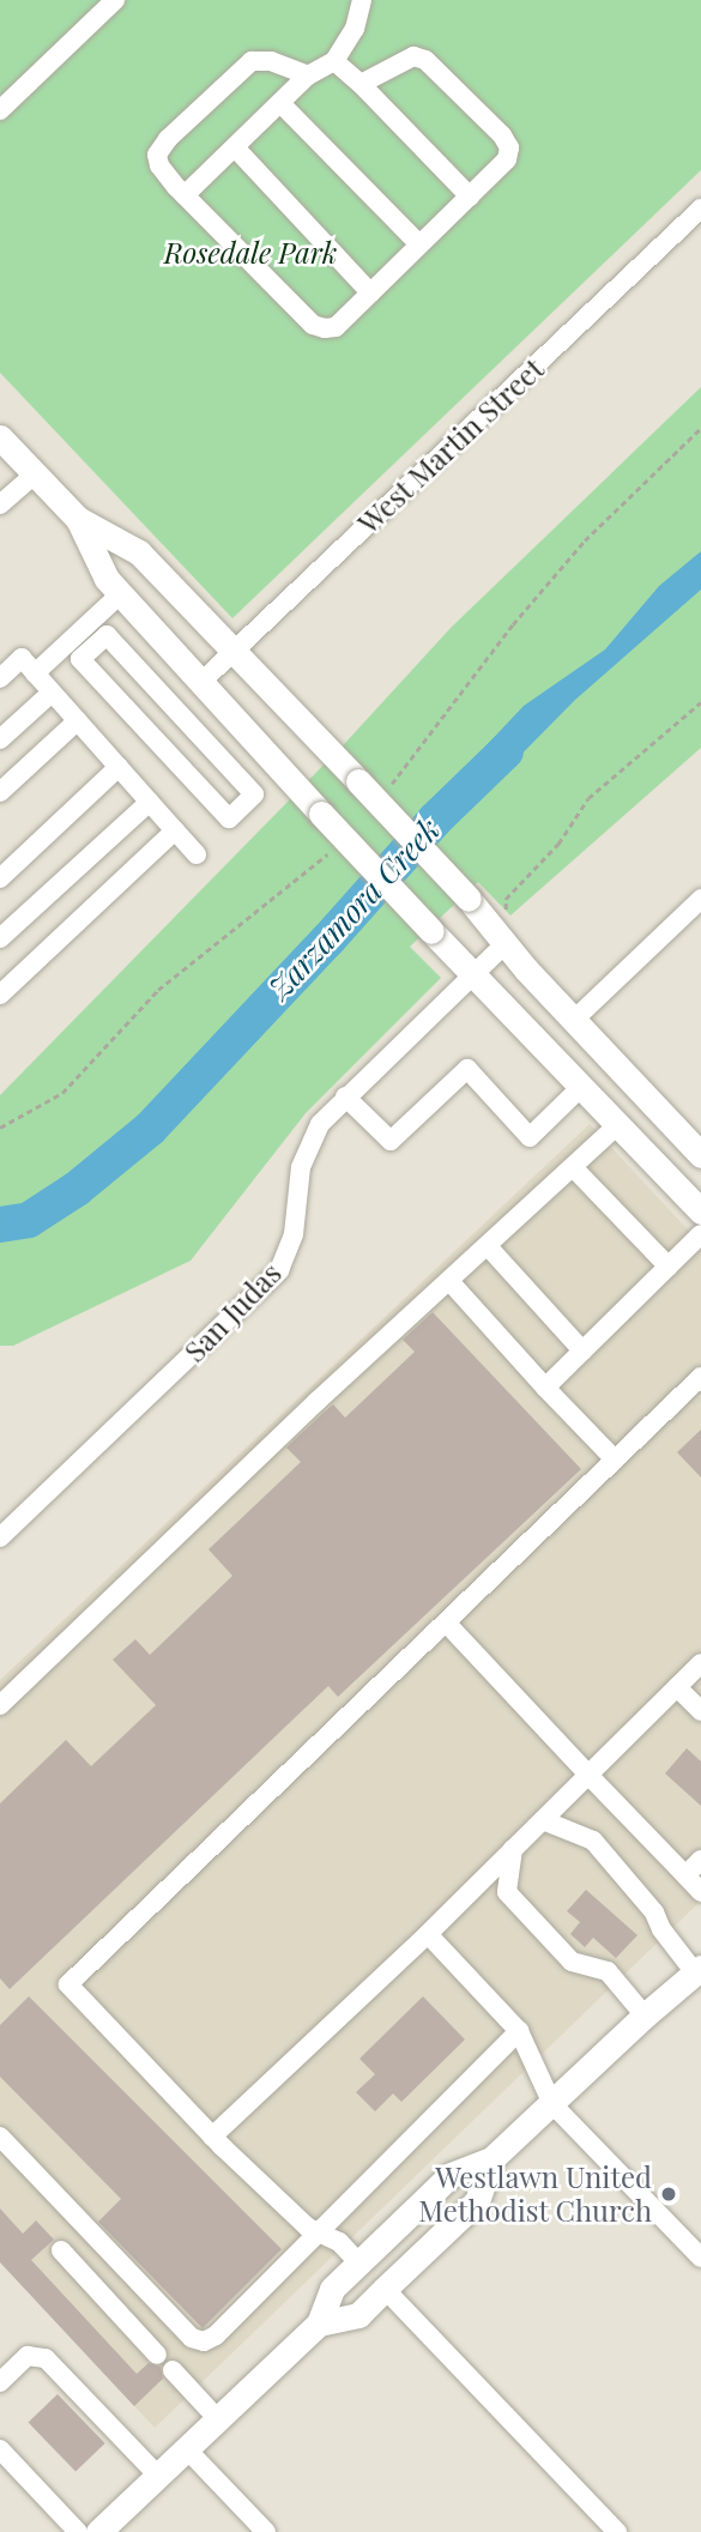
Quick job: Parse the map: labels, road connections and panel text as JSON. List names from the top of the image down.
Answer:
{
  "streets": {
    "street": ["West Martin Street", "San Judas"]
  },
  "water": ["Zarzamora Creek"],
  "parks": ["Rosedale Park"],
  "places": ["Westlawn United Methodist Church"]
}
